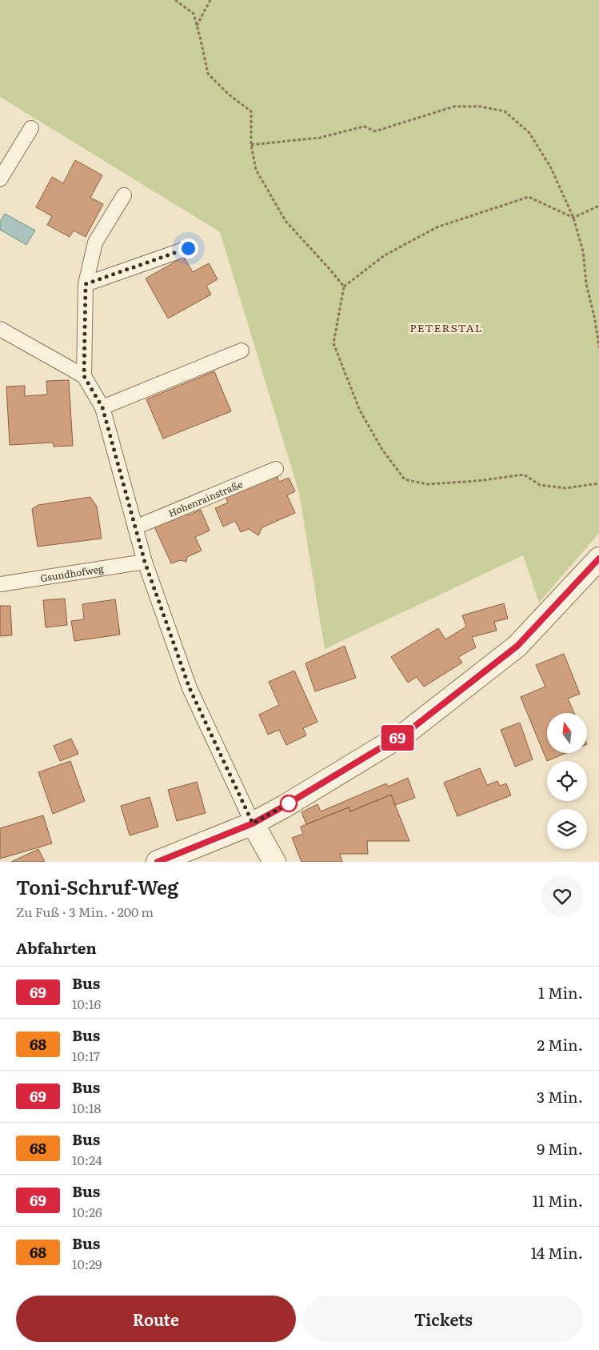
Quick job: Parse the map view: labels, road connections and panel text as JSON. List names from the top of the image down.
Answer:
{
  "streets": {
    "lane": ["Hohenrainstraße", "Gsundhofweg"]
  },
  "districts": ["PETERSTAL"],
  "lines": ["bus line 69"],
  "north": "top",
  "page": {
    "on_map": "69",
    "heading": [
      ["Toni-Schruf-Weg", "Zu Fuß · 3 Min. · 200 m"],
      "Abfahrten"
    ],
    "list": [
      {
        "mark": "69",
        "name": "Bus",
        "note": "10:16",
        "value": "1 Min."
      },
      {
        "mark": "68",
        "name": "Bus",
        "note": "10:17",
        "value": "2 Min."
      },
      {
        "mark": "69",
        "name": "Bus",
        "note": "10:18",
        "value": "3 Min."
      },
      {
        "mark": "68",
        "name": "Bus",
        "note": "10:24",
        "value": "9 Min."
      },
      {
        "mark": "69",
        "name": "Bus",
        "note": "10:26",
        "value": "11 Min."
      },
      {
        "mark": "68",
        "name": "Bus",
        "note": "10:29",
        "value": "14 Min."
      }
    ],
    "buttons": ["Route", "Tickets"]
  }
}
